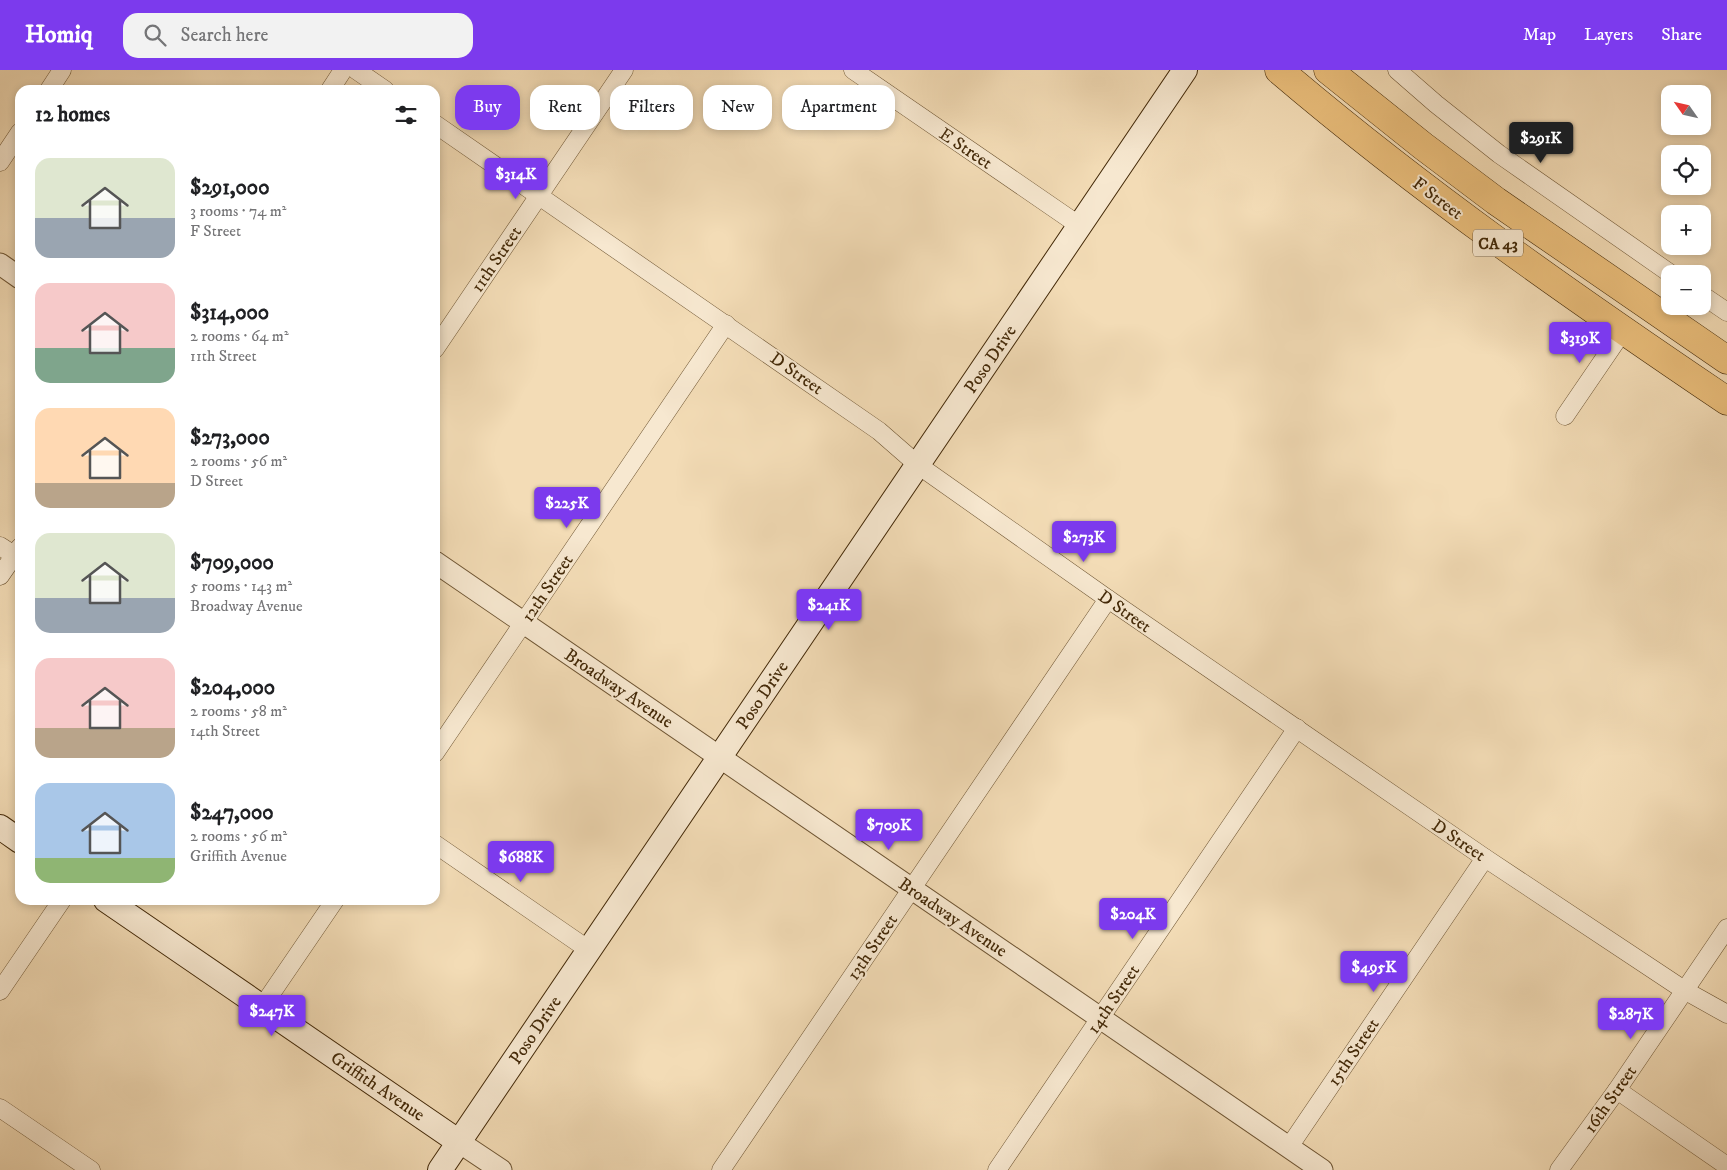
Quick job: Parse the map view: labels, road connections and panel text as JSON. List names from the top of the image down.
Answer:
{
  "streets": {
    "main road": [
      "F Street",
      "CA 43",
      "Poso Drive",
      "Griffith Avenue"
    ],
    "street": [
      "E Street",
      "11th Street",
      "D Street",
      "12th Street",
      "Broadway Avenue",
      "13th Street",
      "14th Street",
      "15th Street",
      "16th Street"
    ]
  },
  "crossings": [
    ["E Street", "Poso Drive"],
    ["11th Street", "D Street"],
    ["Poso Drive", "D Street"],
    ["Poso Drive", "Broadway Avenue"],
    ["Poso Drive", "Griffith Avenue"],
    ["D Street", "12th Street"],
    ["D Street", "13th Street"],
    ["D Street", "14th Street"],
    ["D Street", "15th Street"],
    ["D Street", "16th Street"],
    ["12th Street", "Broadway Avenue"],
    ["Broadway Avenue", "13th Street"],
    ["Broadway Avenue", "14th Street"],
    ["Broadway Avenue", "15th Street"]
  ],
  "north": "top left",
  "page": {
    "header": "Homiq",
    "search": "Search here",
    "nav": ["Map", "Layers", "Share"],
    "map_buttons": ["+", "−"],
    "chip": [
      "Buy",
      "Rent",
      "Filters",
      "New",
      "Apartment"
    ],
    "heading": "12 homes",
    "price": [
      "$291K",
      "$314K",
      "$319K",
      "$225K",
      "$273K",
      "$241K",
      "$709K",
      "$688K",
      "$204K",
      "$495K",
      "$247K",
      "$287K"
    ],
    "list": [
      {
        "name": "$291,000",
        "note": "3 rooms · 74 m² · F Street"
      },
      {
        "name": "$314,000",
        "note": "2 rooms · 64 m² · 11th Street"
      },
      {
        "name": "$273,000",
        "note": "2 rooms · 56 m² · D Street"
      },
      {
        "name": "$709,000",
        "note": "5 rooms · 143 m² · Broadway Avenue"
      },
      {
        "name": "$204,000",
        "note": "2 rooms · 58 m² · 14th Street"
      },
      {
        "name": "$247,000",
        "note": "2 rooms · 56 m² · Griffith Avenue"
      }
    ]
  }
}
